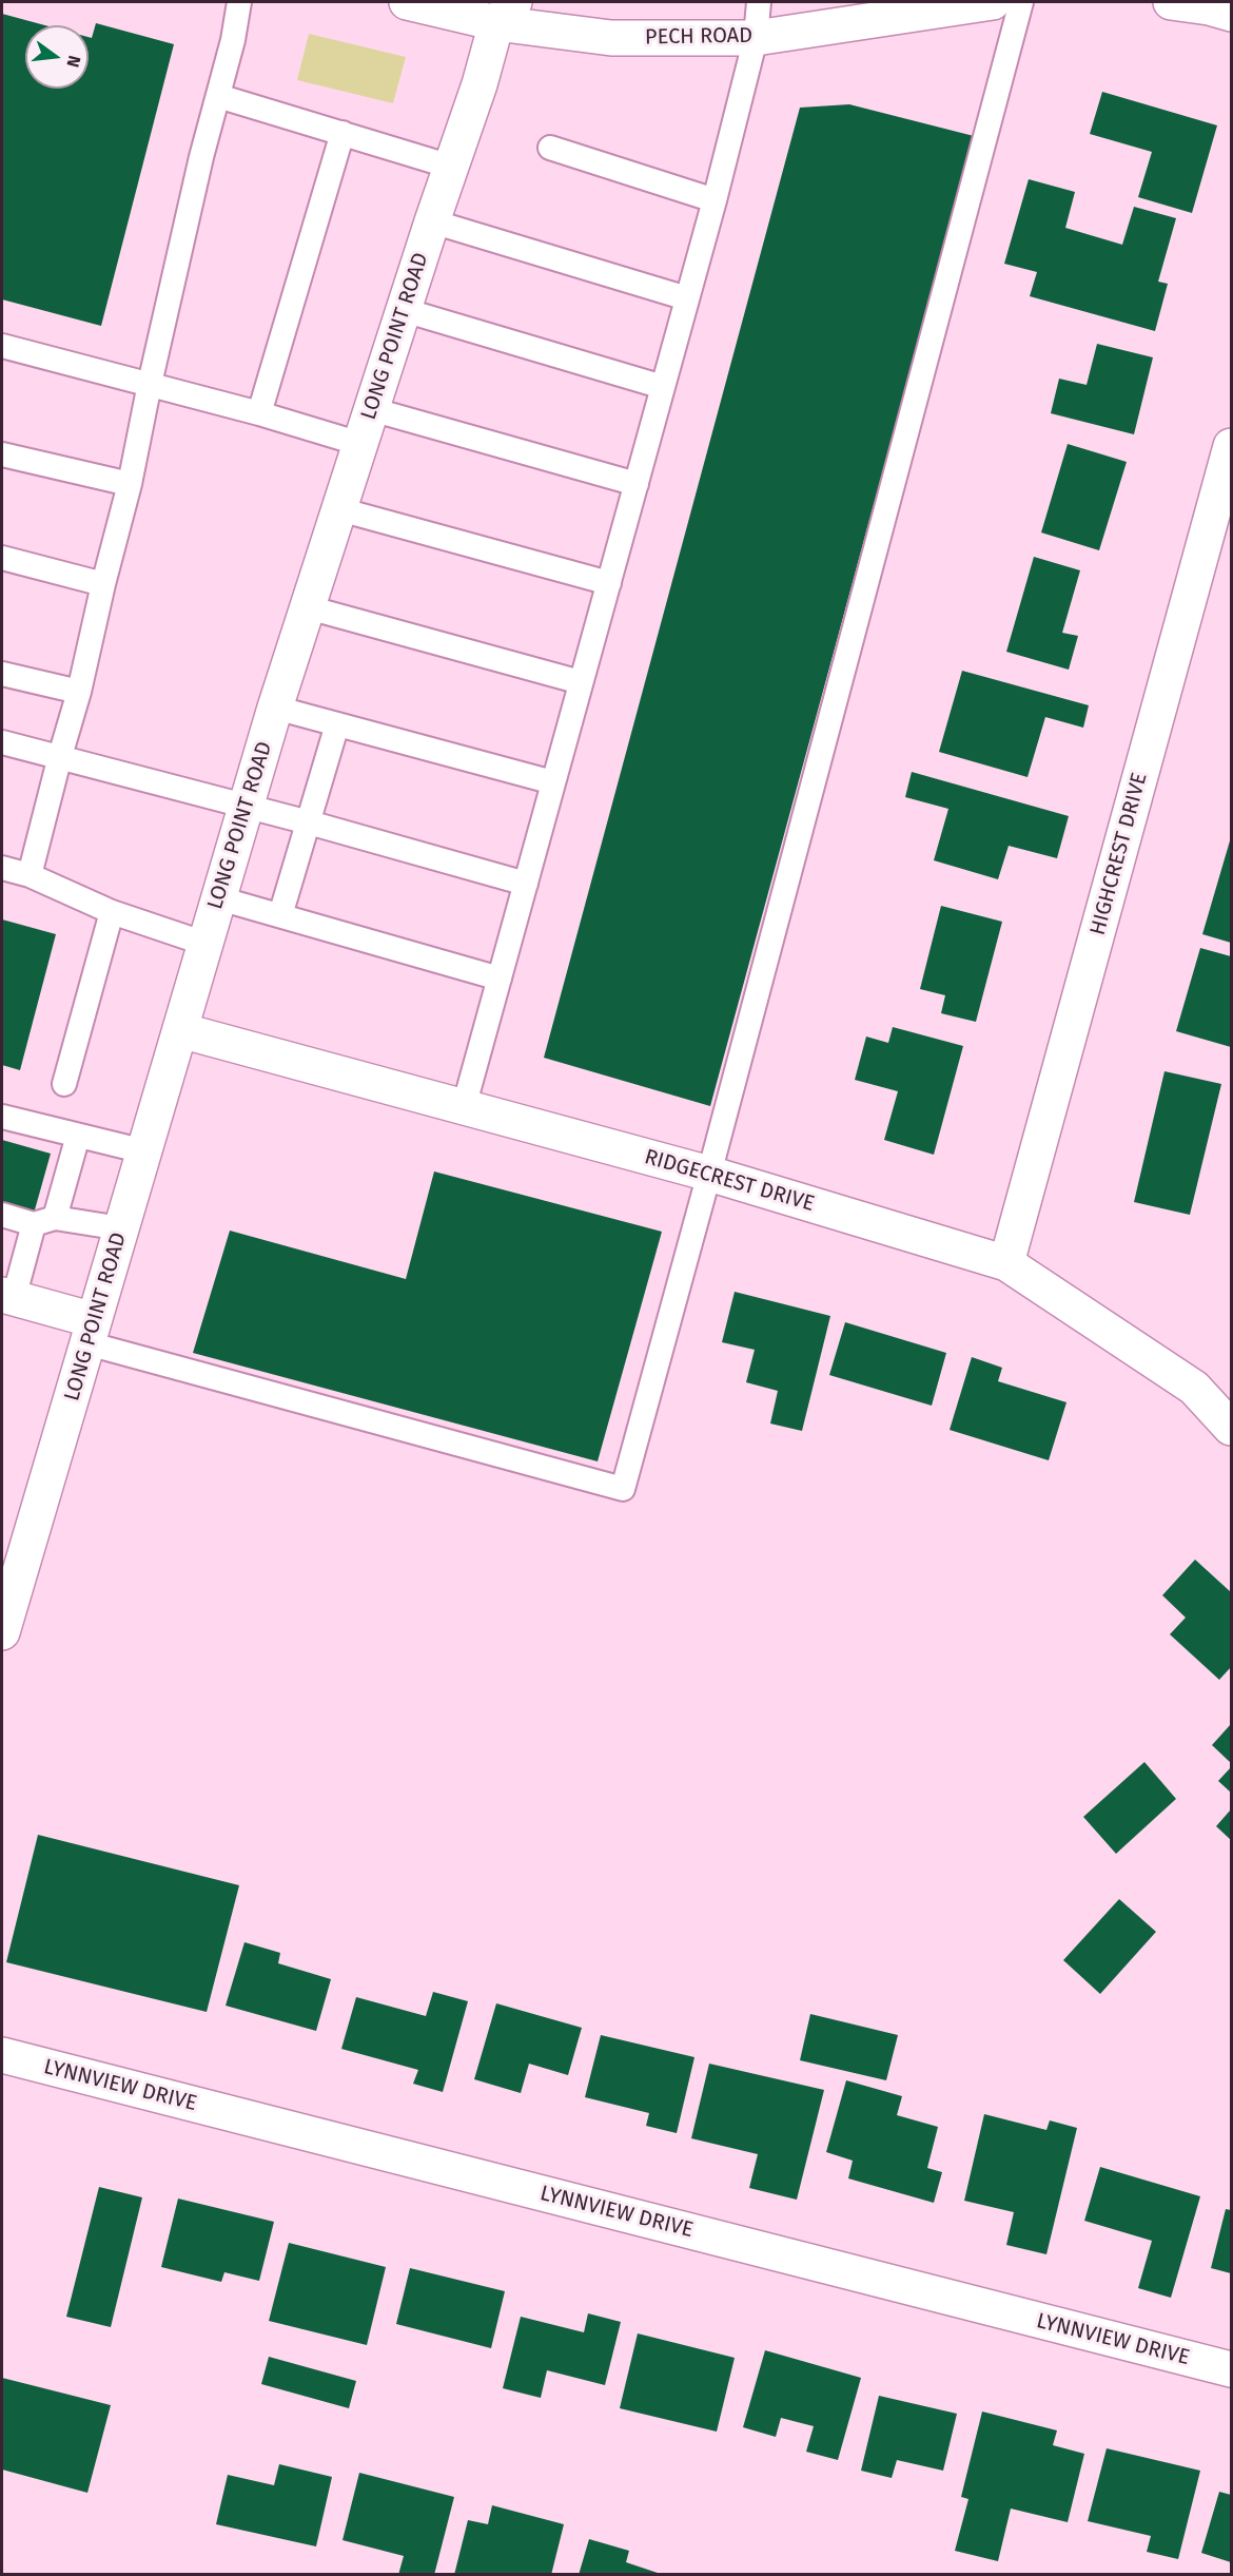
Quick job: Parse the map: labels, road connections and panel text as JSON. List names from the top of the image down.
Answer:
{
  "streets": {
    "street": [
      "PECH ROAD",
      "LONG POINT ROAD",
      "HIGHCREST DRIVE",
      "RIDGECREST DRIVE",
      "LYNNVIEW DRIVE"
    ]
  },
  "crossings": [
    ["PECH ROAD", "LONG POINT ROAD"],
    ["LONG POINT ROAD", "RIDGECREST DRIVE"],
    ["HIGHCREST DRIVE", "RIDGECREST DRIVE"]
  ],
  "north": "right"
}
